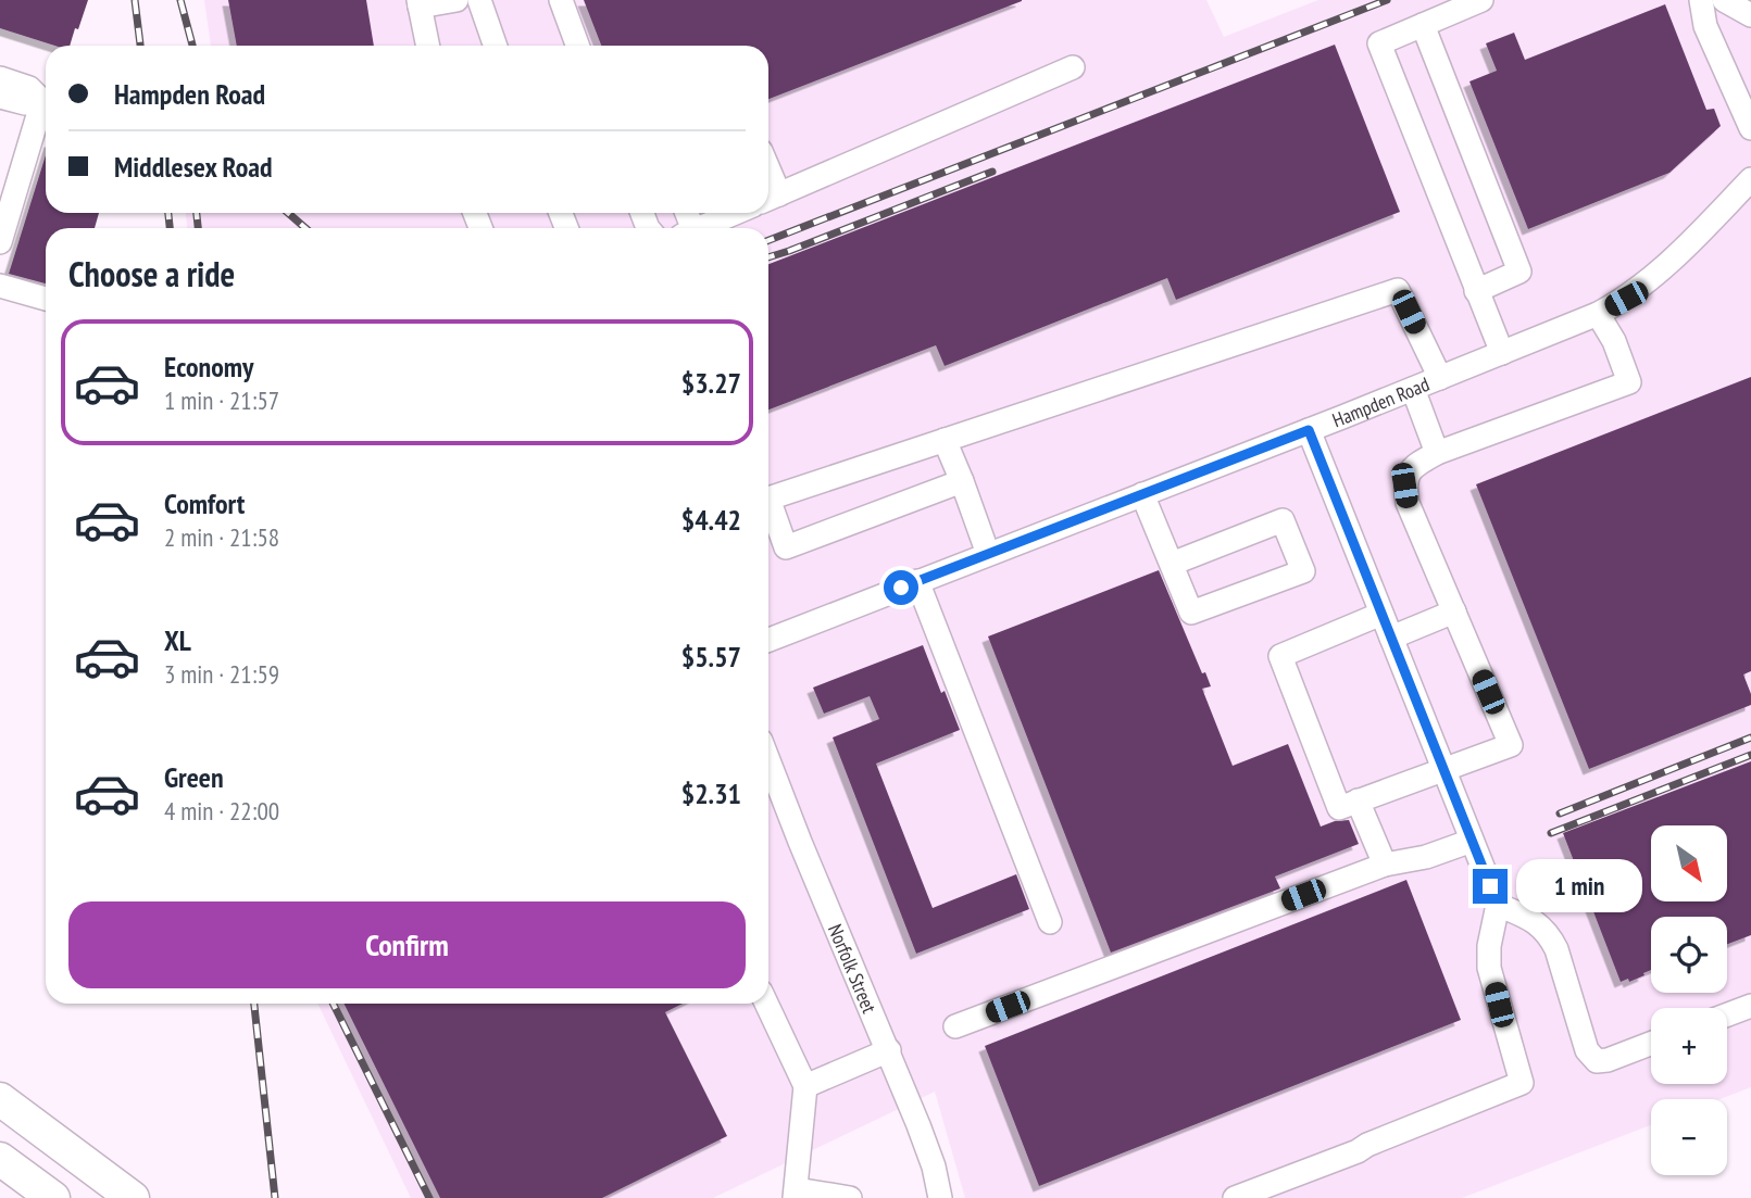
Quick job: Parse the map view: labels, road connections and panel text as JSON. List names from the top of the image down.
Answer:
{
  "streets": {
    "street": ["Hampden Road", "Norfolk Street"]
  },
  "north": "bottom right",
  "page": {
    "banner": ["Hampden Road", "Middlesex Road"],
    "heading": "Choose a ride",
    "list": [
      {
        "name": "Economy",
        "note": "1 min · 21:57",
        "value": "$3.27"
      },
      {
        "name": "Comfort",
        "note": "2 min · 21:58",
        "value": "$4.42"
      },
      {
        "name": "XL",
        "note": "3 min · 21:59",
        "value": "$5.57"
      },
      {
        "name": "Green",
        "note": "4 min · 22:00",
        "value": "$2.31"
      }
    ],
    "map_buttons": ["+", "−"],
    "bubble": "1 min",
    "buttons": "Confirm"
  }
}
